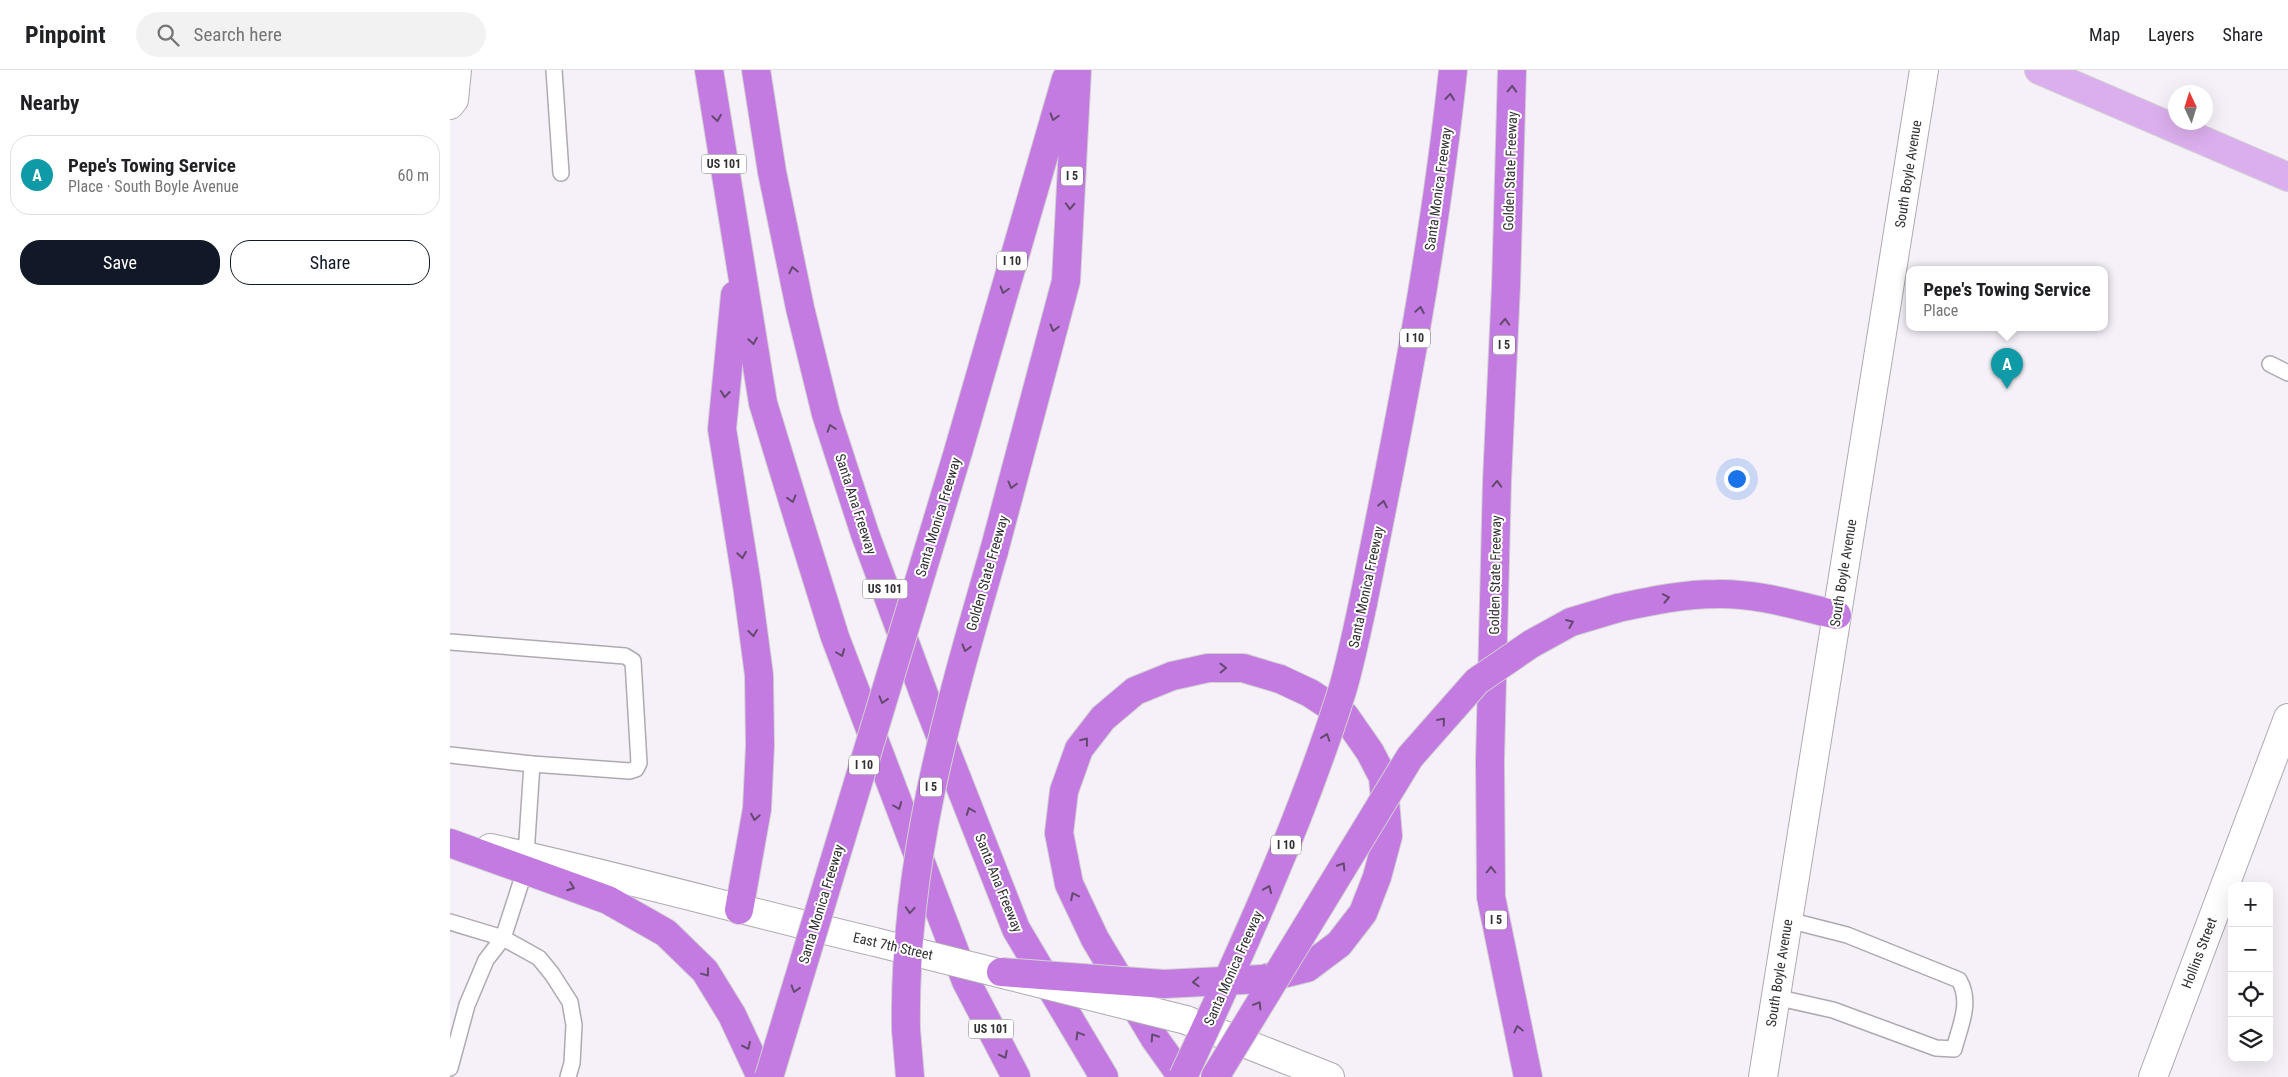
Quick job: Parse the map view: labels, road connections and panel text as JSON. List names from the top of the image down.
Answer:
{
  "streets": {
    "highway": [
      "US 101",
      "Golden State Freeway",
      "I 5",
      "Santa Monica Freeway",
      "I 10",
      "Santa Ana Freeway"
    ],
    "main road": ["South Boyle Avenue", "East 7th Street", "Hollins Street"]
  },
  "north": "top",
  "page": {
    "header": "Pinpoint",
    "search": "Search here",
    "nav": ["Map", "Layers", "Share"],
    "heading": "Nearby",
    "list": [
      {
        "mark": "A",
        "name": "Pepe's Towing Service",
        "note": "Place · South Boyle Avenue",
        "value": "60 m"
      }
    ],
    "buttons": ["Save", "Share"],
    "popup": ["Pepe's Towing Service", "Place"],
    "pins": "A",
    "map_buttons": ["+", "−"]
  }
}
